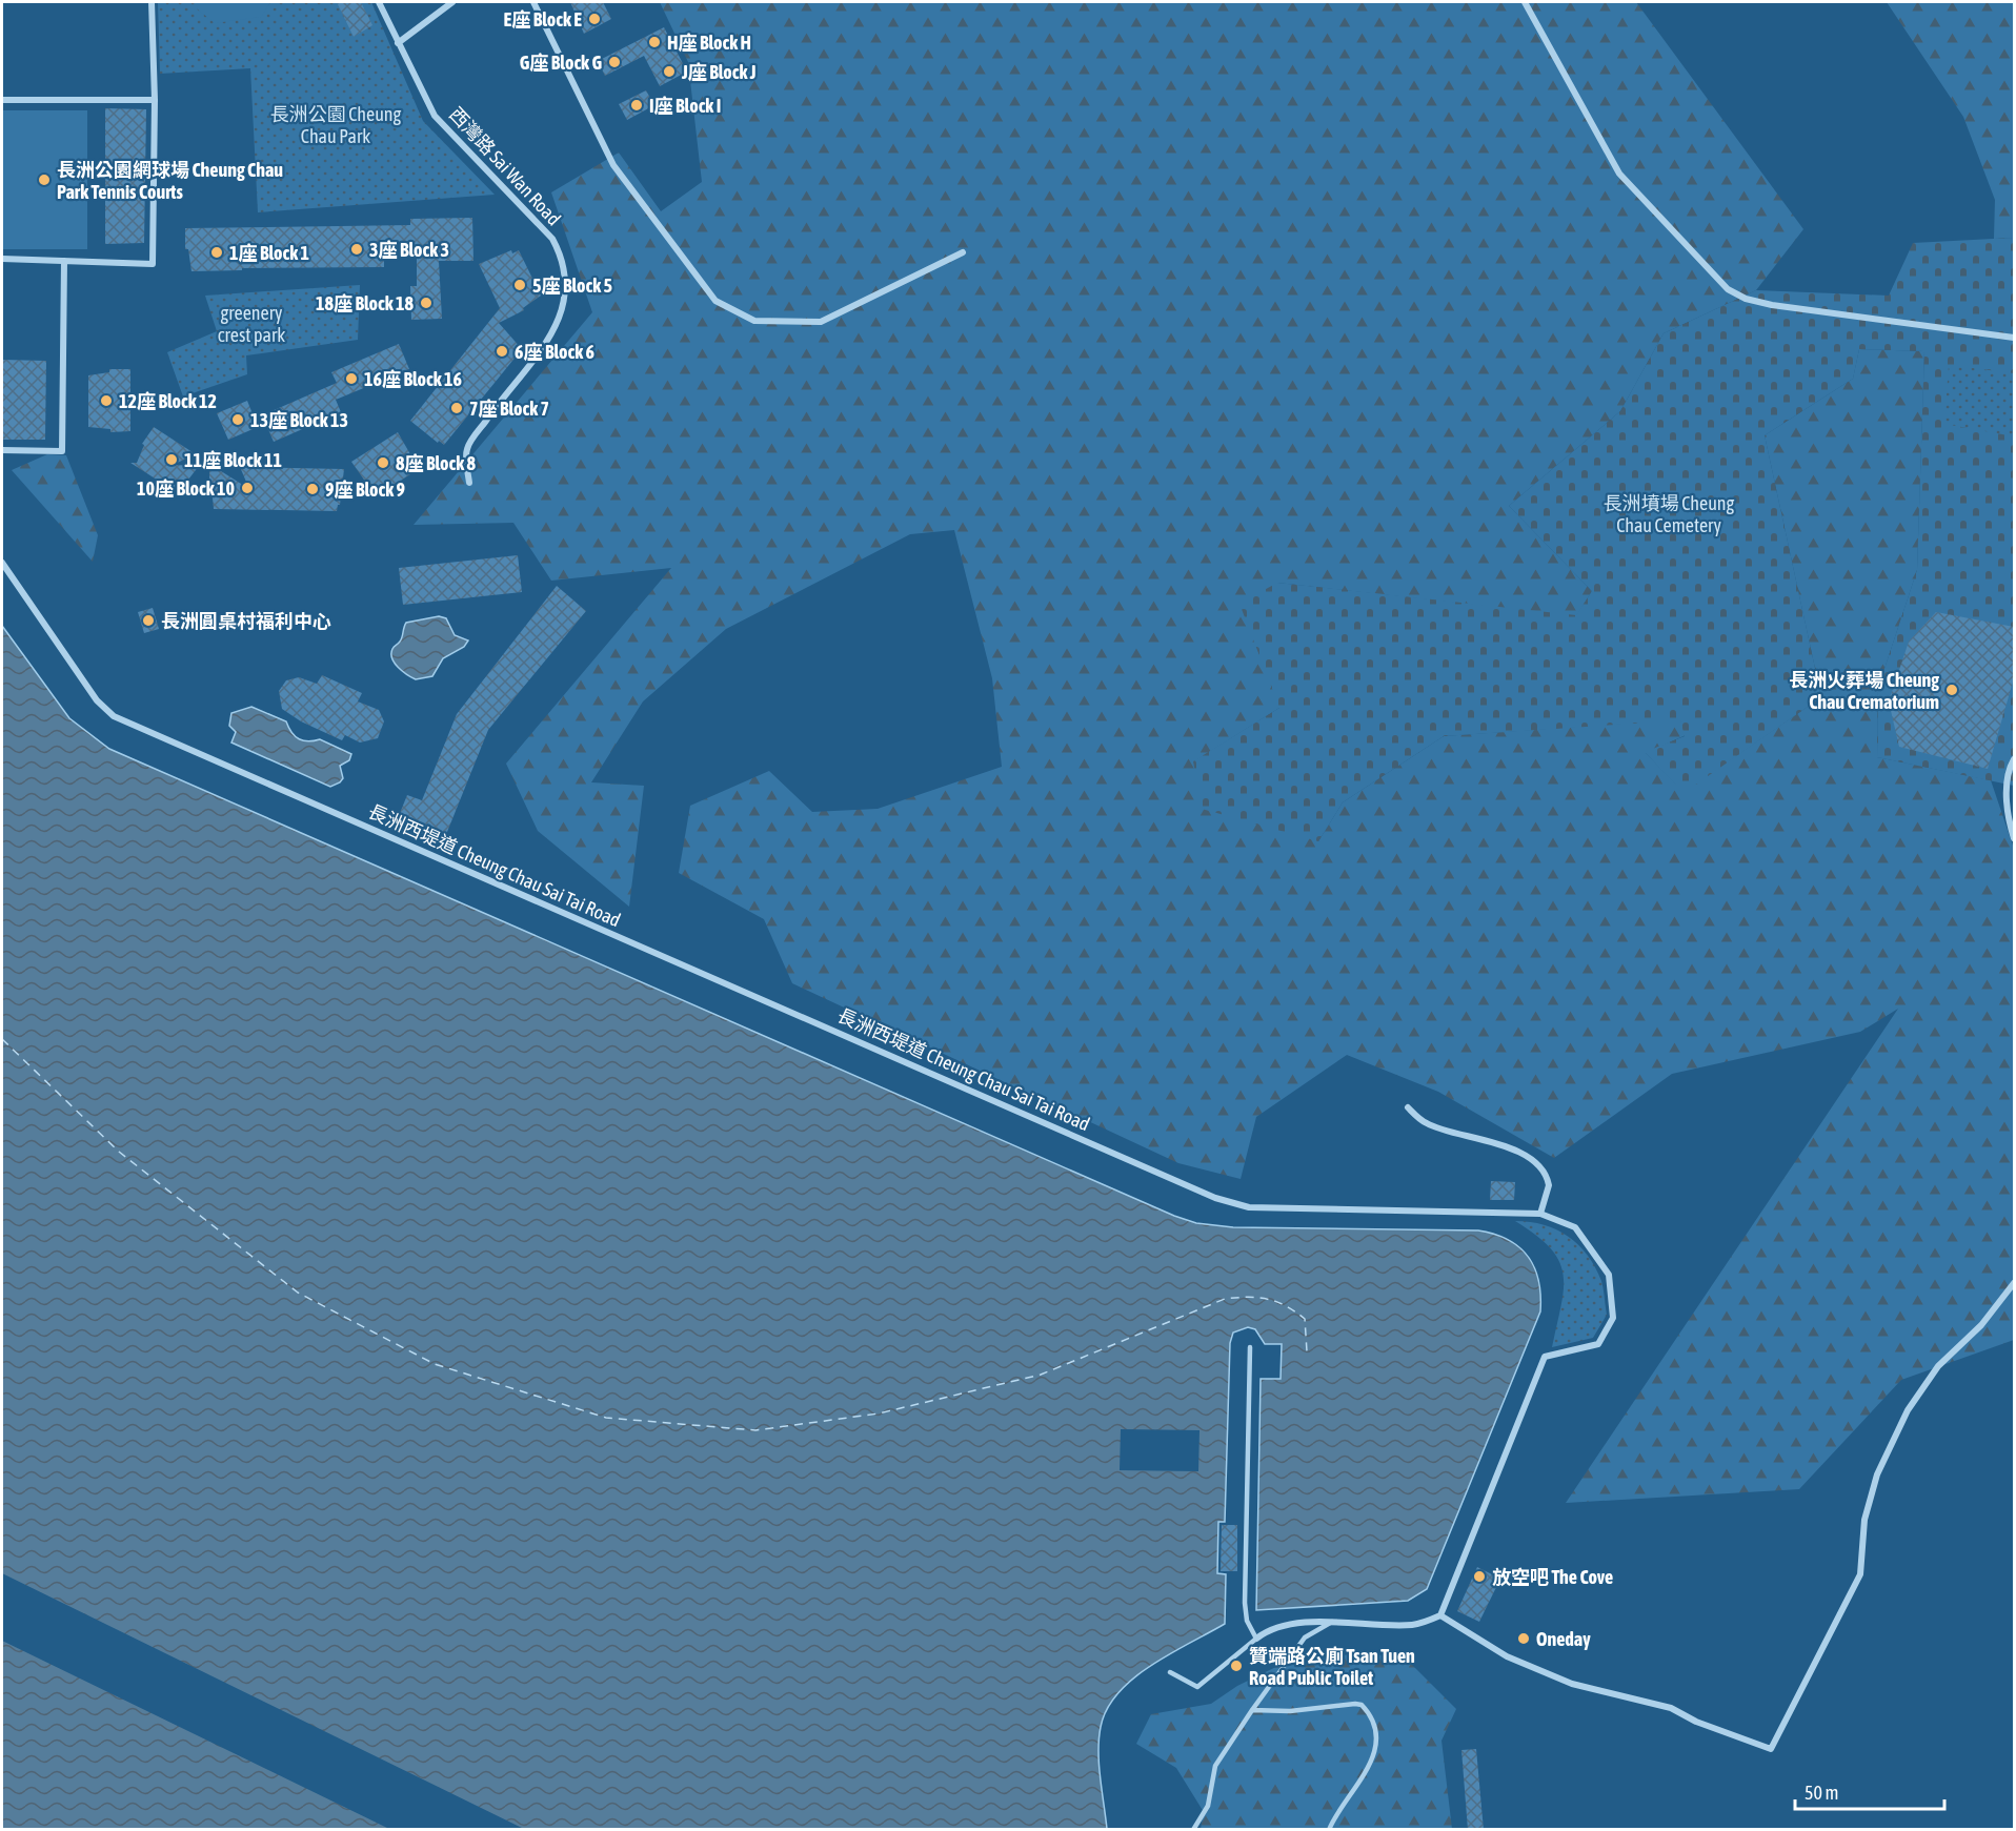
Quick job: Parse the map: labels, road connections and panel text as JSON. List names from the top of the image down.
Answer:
{
  "streets": {
    "street": ["西灣路 Sai Wan Road", "長洲西堤道 Cheung Chau Sai Tai Road"]
  },
  "parks": ["長洲公園 Cheung Chau Park", "greenery crest park", "長洲墳場 Cheung Chau Cemetery"],
  "places": [
    "E座 Block E",
    "H座 Block H",
    "G座 Block G",
    "J座 Block J",
    "I座 Block I",
    "長洲公園網球場 Cheung Chau Park Tennis Courts",
    "3座 Block 3",
    "1座 Block 1",
    "5座 Block 5",
    "18座 Block 18",
    "6座 Block 6",
    "16座 Block 16",
    "12座 Block 12",
    "7座 Block 7",
    "13座 Block 13",
    "11座 Block 11",
    "8座 Block 8",
    "10座 Block 10",
    "9座 Block 9",
    "長洲圓桌村福利中心",
    "長洲火葬場 Cheung Chau Crematorium",
    "放空吧 The Cove",
    "Oneday",
    "贊端路公廁 Tsan Tuen Road Public Toilet"
  ],
  "scale_bar": "50 m"
}
